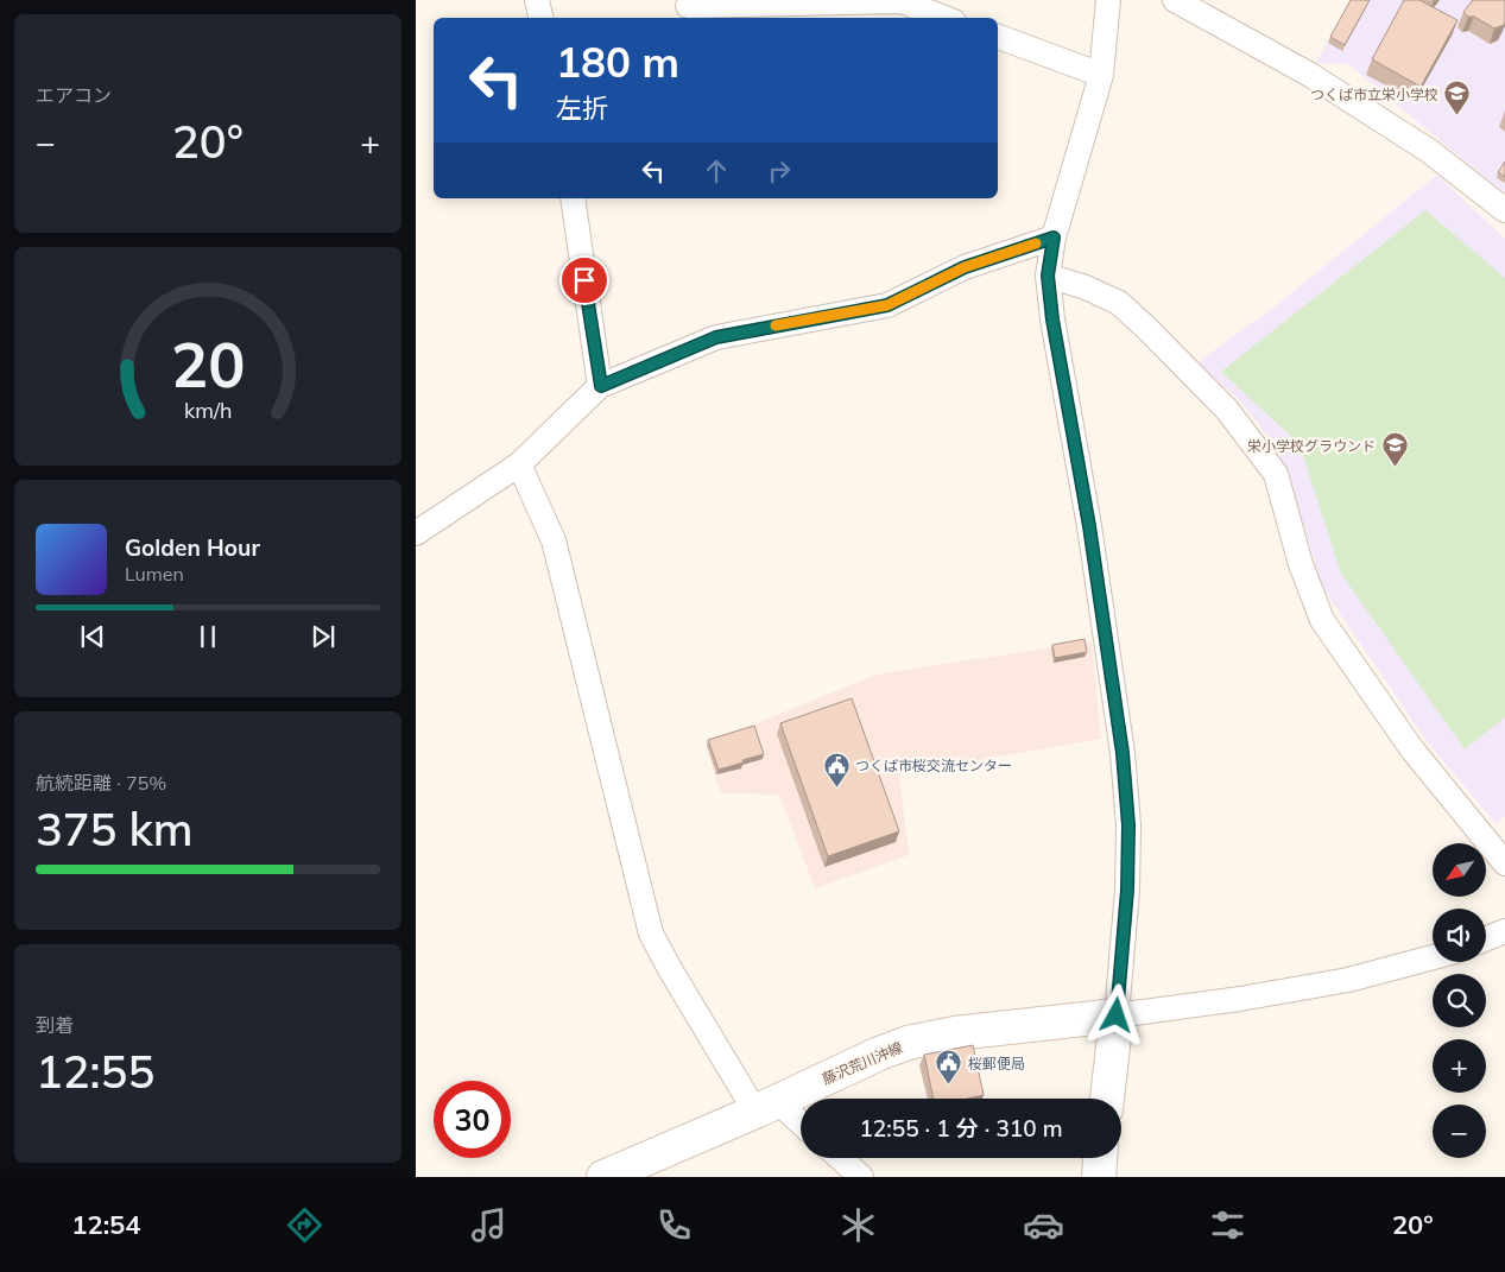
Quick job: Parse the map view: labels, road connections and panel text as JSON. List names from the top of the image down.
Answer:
{
  "streets": {
    "main road": ["藤沢荒川沖線"]
  },
  "places": {
    "school or university": ["つくば市立栄小学校", "栄小学校グラウンド"],
    "public building": ["つくば市桜交流センター", "桜郵便局"]
  },
  "north": "bottom left",
  "page": {
    "tile": [
      "エアコン",
      ["航続距離 · 75%", "375 km"],
      ["到着", "12:55"]
    ],
    "turn": ["180 m", "左折"],
    "heat": ["−", "20°", "+"],
    "song": ["Golden Hour", "Lumen"],
    "map_buttons": ["+", "−"],
    "limit": "30",
    "trip": "12:55 · 1 分 · 310 m",
    "tabs": ["12:54", "20°"],
    "gauge": ["20", "km/h"]
  }
}
